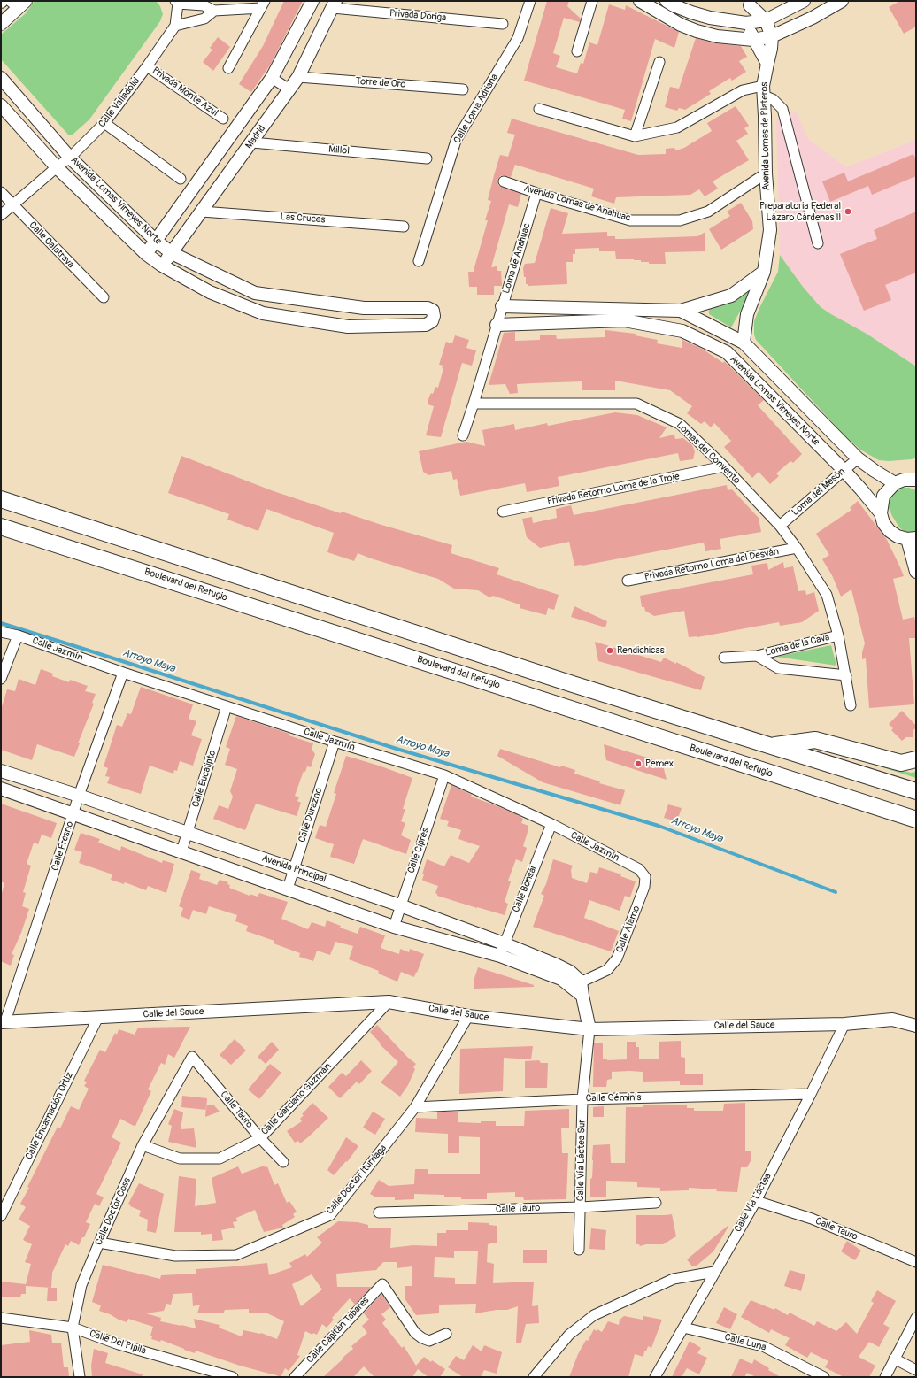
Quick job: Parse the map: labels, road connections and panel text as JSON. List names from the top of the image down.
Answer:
{
  "streets": {
    "main road": ["Boulevard del Refugio"],
    "street": [
      "Privada Doriga",
      "Torre de Oro",
      "Privada Monte Azul",
      "Calle Valladolid",
      "Calle Loma Adriana",
      "Avenida Lomas de Plateros",
      "Madrid",
      "Millol",
      "Avenida Lomas Virreyes Norte",
      "Avenida Lomas de Anahuac",
      "Las Cruces",
      "Calle Calatrava",
      "Loma de Anahuac",
      "Lomas del Convento",
      "Privada Retorno Loma de la Troje",
      "Loma del Mesón",
      "Privada Retorno Loma del Desván",
      "Loma de la Cava",
      "Calle Jazmín",
      "Calle Eucalipto",
      "Calle Durazno",
      "Calle Fresno",
      "Calle Ciprés",
      "Avenida Principal",
      "Calle Bonsái",
      "Calle Álamo",
      "Calle del Sauce",
      "Calle Géminis",
      "Calle Garciano Guzmán",
      "Calle Tauro",
      "Calle Encarnación Ortiz",
      "Calle Vía Láctea Sur",
      "Calle Doctor Iturriaga",
      "Calle Vía Láctea",
      "Calle Doctor Coss",
      "Calle Capitán Tabares",
      "Calle Del Pípila",
      "Calle Luna"
    ]
  },
  "crossings": [
    ["Privada Doriga", "Madrid"],
    ["Torre de Oro", "Madrid"],
    ["Privada Monte Azul", "Calle Valladolid"],
    ["Calle Valladolid", "Avenida Lomas Virreyes Norte"],
    ["Calle Valladolid", "Calle Calatrava"],
    ["Avenida Lomas de Plateros", "Avenida Lomas Virreyes Norte"],
    ["Avenida Lomas de Plateros", "Avenida Lomas de Anahuac"],
    ["Madrid", "Millol"],
    ["Madrid", "Avenida Lomas Virreyes Norte"],
    ["Madrid", "Las Cruces"],
    ["Avenida Lomas Virreyes Norte", "Loma de Anahuac"],
    ["Avenida Lomas Virreyes Norte", "Loma del Mesón"],
    ["Avenida Lomas de Anahuac", "Loma de Anahuac"],
    ["Lomas del Convento", "Privada Retorno Loma de la Troje"],
    ["Lomas del Convento", "Loma del Mesón"],
    ["Lomas del Convento", "Privada Retorno Loma del Desván"],
    ["Lomas del Convento", "Loma de la Cava"],
    ["Calle Jazmín", "Calle Eucalipto"],
    ["Calle Jazmín", "Calle Durazno"],
    ["Calle Jazmín", "Calle Fresno"],
    ["Calle Jazmín", "Calle Ciprés"],
    ["Calle Jazmín", "Calle Bonsái"],
    ["Calle Jazmín", "Calle Álamo"],
    ["Calle Eucalipto", "Avenida Principal"],
    ["Calle Durazno", "Avenida Principal"],
    ["Calle Fresno", "Avenida Principal"],
    ["Calle Fresno", "Calle del Sauce"],
    ["Calle Ciprés", "Avenida Principal"],
    ["Avenida Principal", "Calle Bonsái"],
    ["Avenida Principal", "Calle Álamo"],
    ["Calle del Sauce", "Calle Garciano Guzmán"],
    ["Calle del Sauce", "Calle Encarnación Ortiz"],
    ["Calle del Sauce", "Calle Vía Láctea Sur"],
    ["Calle del Sauce", "Calle Doctor Iturriaga"],
    ["Calle del Sauce", "Calle Vía Láctea"],
    ["Calle Géminis", "Calle Vía Láctea Sur"],
    ["Calle Géminis", "Calle Doctor Iturriaga"],
    ["Calle Géminis", "Calle Vía Láctea"],
    ["Calle Garciano Guzmán", "Calle Tauro"],
    ["Calle Garciano Guzmán", "Calle Doctor Coss"],
    ["Calle Tauro", "Calle Vía Láctea Sur"],
    ["Calle Tauro", "Calle Vía Láctea"],
    ["Calle Tauro", "Calle Doctor Coss"],
    ["Calle Doctor Iturriaga", "Calle Doctor Coss"],
    ["Calle Vía Láctea", "Calle Luna"],
    ["Calle Doctor Coss", "Calle Del Pípila"]
  ],
  "water": ["Arroyo Maya"],
  "places": ["Preparatoria Federal Lázaro Cárdenas ll", "Rendichicas", "Pemex"]
}
